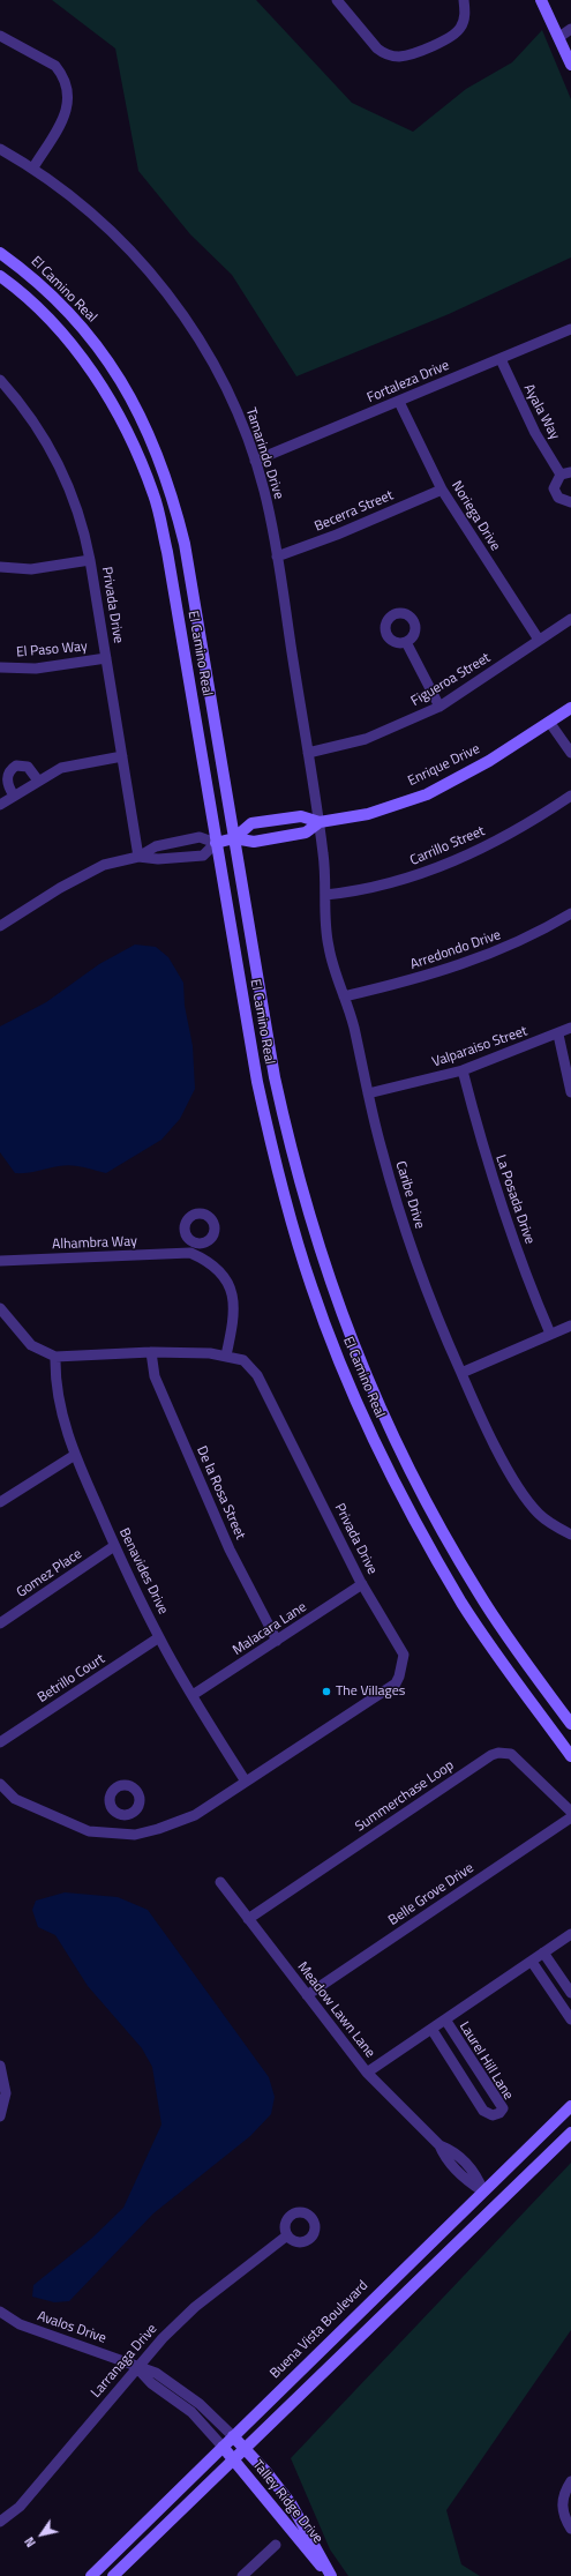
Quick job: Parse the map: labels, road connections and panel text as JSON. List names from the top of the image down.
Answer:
{
  "streets": {
    "main road": [
      "El Camino Real",
      "Enrique Drive",
      "Buena Vista Boulevard",
      "Talley Ridge Drive"
    ],
    "street": [
      "Fortaleza Drive",
      "Ayala Way",
      "Tamarindo Drive",
      "Becerra Street",
      "Noriega Drive",
      "Privada Drive",
      "El Paso Way",
      "Figueroa Street",
      "Carrillo Street",
      "Arredondo Drive",
      "Valparaiso Street",
      "Caribe Drive",
      "La Posada Drive",
      "Alhambra Way",
      "De la Rosa Street",
      "Benavides Drive",
      "Gomez Place",
      "Malacara Lane",
      "Betrillo Court",
      "Summerchase Loop",
      "Belle Grove Drive",
      "Meadow Lawn Lane",
      "Laurel Hill Lane",
      "Avalos Drive",
      "Larranaga Drive"
    ]
  },
  "crossings": [
    ["El Camino Real", "Enrique Drive"],
    ["Fortaleza Drive", "Ayala Way"],
    ["Fortaleza Drive", "Tamarindo Drive"],
    ["Fortaleza Drive", "Noriega Drive"],
    ["Tamarindo Drive", "Becerra Street"],
    ["Tamarindo Drive", "Figueroa Street"],
    ["Tamarindo Drive", "Enrique Drive"],
    ["Tamarindo Drive", "Caribe Drive"],
    ["Becerra Street", "Noriega Drive"],
    ["Noriega Drive", "Figueroa Street"],
    ["Privada Drive", "El Paso Way"],
    ["Privada Drive", "De la Rosa Street"],
    ["Privada Drive", "Benavides Drive"],
    ["Privada Drive", "Malacara Lane"],
    ["Enrique Drive", "Caribe Drive"],
    ["Carrillo Street", "Caribe Drive"],
    ["Arredondo Drive", "Caribe Drive"],
    ["Valparaiso Street", "Caribe Drive"],
    ["Valparaiso Street", "La Posada Drive"],
    ["De la Rosa Street", "Malacara Lane"],
    ["Benavides Drive", "Gomez Place"],
    ["Benavides Drive", "Malacara Lane"],
    ["Benavides Drive", "Betrillo Court"],
    ["Summerchase Loop", "Meadow Lawn Lane"],
    ["Belle Grove Drive", "Meadow Lawn Lane"],
    ["Meadow Lawn Lane", "Buena Vista Boulevard"],
    ["Avalos Drive", "Buena Vista Boulevard"],
    ["Avalos Drive", "Larranaga Drive"],
    ["Avalos Drive", "Talley Ridge Drive"],
    ["Buena Vista Boulevard", "Talley Ridge Drive"]
  ],
  "places": ["The Villages"],
  "north": "bottom left"
}
